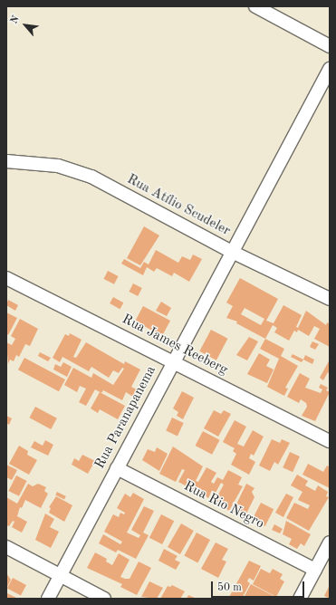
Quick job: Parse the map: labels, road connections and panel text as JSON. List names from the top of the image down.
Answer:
{
  "streets": {
    "street": [
      "Rua Atílio Scudeler",
      "Rua James Reeberg",
      "Rua Paranapanema",
      "Rua Rio Negro"
    ]
  },
  "crossings": [
    ["Rua Atílio Scudeler", "Rua Paranapanema"],
    ["Rua James Reeberg", "Rua Paranapanema"],
    ["Rua Paranapanema", "Rua Rio Negro"]
  ],
  "scale_bar": "50 m",
  "north": "top left"
}
